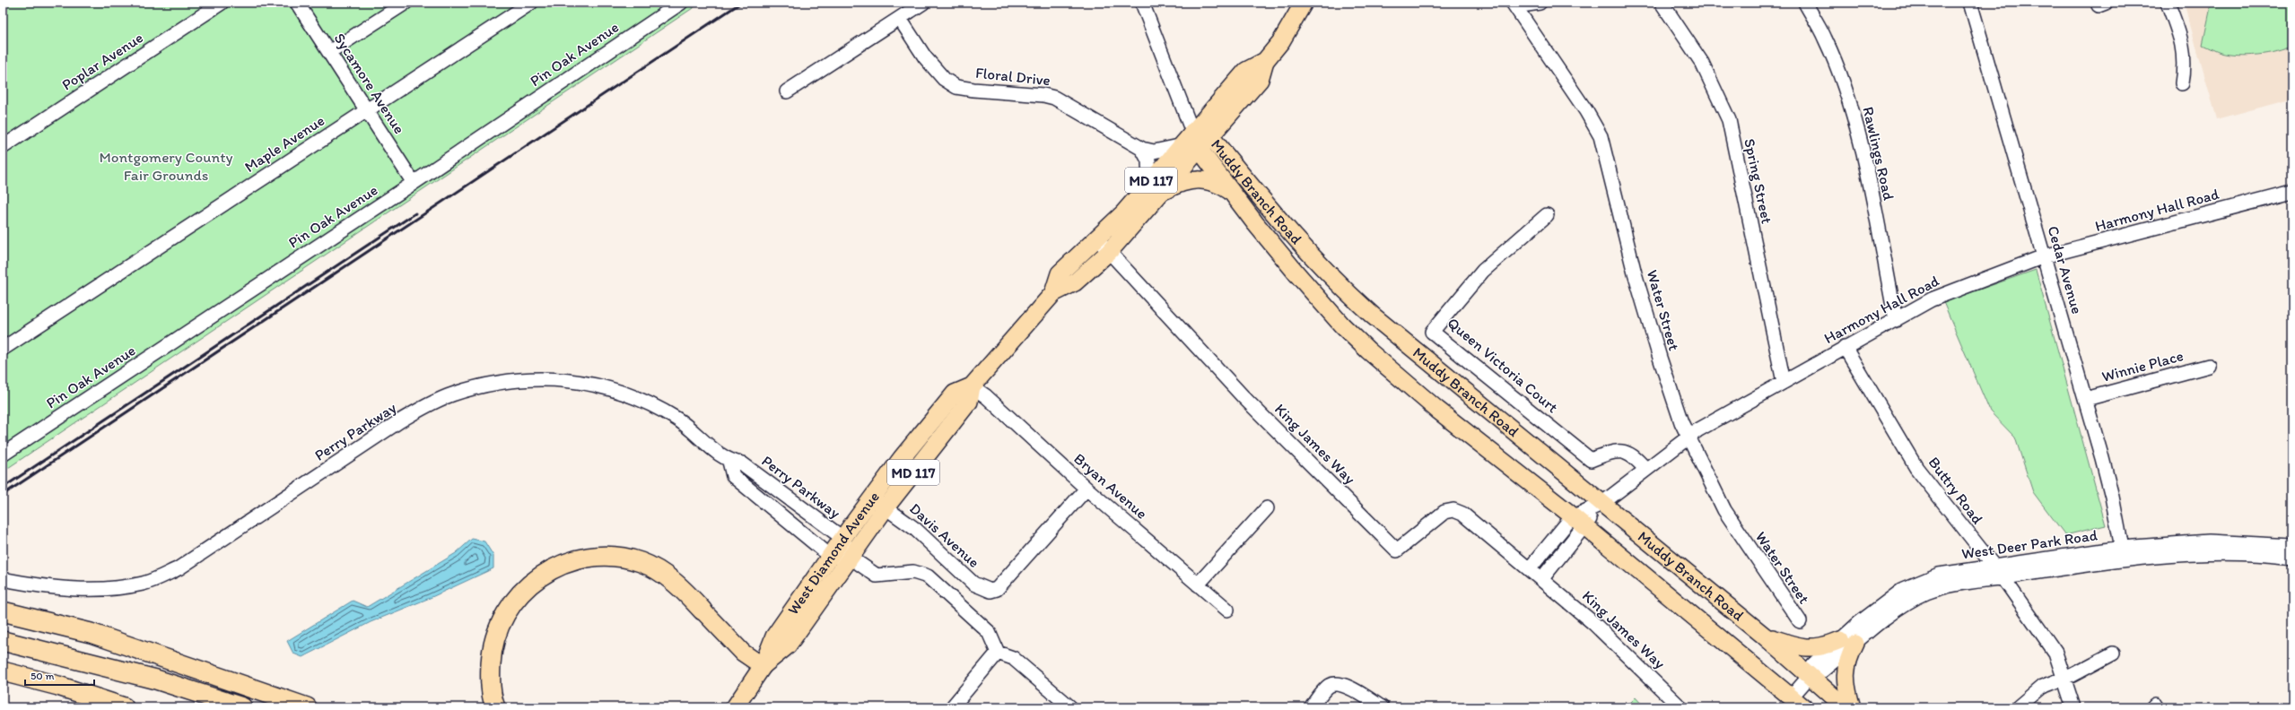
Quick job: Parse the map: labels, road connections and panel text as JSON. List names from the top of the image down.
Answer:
{
  "streets": {
    "main road": ["MD 117", "Muddy Branch Road", "West Diamond Avenue"],
    "street": [
      "Pin Oak Avenue",
      "Poplar Avenue",
      "Floral Drive",
      "Sycamore Avenue",
      "Maple Avenue",
      "Rawlings Road",
      "Spring Street",
      "Harmony Hall Road",
      "Cedar Avenue",
      "Water Street",
      "Queen Victoria Court",
      "Winnie Place",
      "Perry Parkway",
      "King James Way",
      "Bryan Avenue",
      "Buttry Road",
      "Davis Avenue",
      "West Deer Park Road"
    ]
  },
  "crossings": [
    ["Pin Oak Avenue", "Sycamore Avenue"],
    ["Floral Drive", "West Diamond Avenue"],
    ["Sycamore Avenue", "Maple Avenue"],
    ["Rawlings Road", "Harmony Hall Road"],
    ["Spring Street", "Harmony Hall Road"],
    ["Muddy Branch Road", "Harmony Hall Road"],
    ["Muddy Branch Road", "West Deer Park Road"],
    ["Muddy Branch Road", "West Diamond Avenue"],
    ["Harmony Hall Road", "Cedar Avenue"],
    ["Harmony Hall Road", "Water Street"],
    ["Harmony Hall Road", "Queen Victoria Court"],
    ["Harmony Hall Road", "Buttry Road"],
    ["Cedar Avenue", "Winnie Place"],
    ["Cedar Avenue", "West Deer Park Road"],
    ["Perry Parkway", "West Diamond Avenue"],
    ["King James Way", "West Diamond Avenue"],
    ["Bryan Avenue", "Davis Avenue"],
    ["Bryan Avenue", "West Diamond Avenue"],
    ["Buttry Road", "West Deer Park Road"],
    ["Davis Avenue", "West Diamond Avenue"]
  ],
  "parks": ["Montgomery County Fair Grounds"],
  "scale_bar": "50 m"
}
